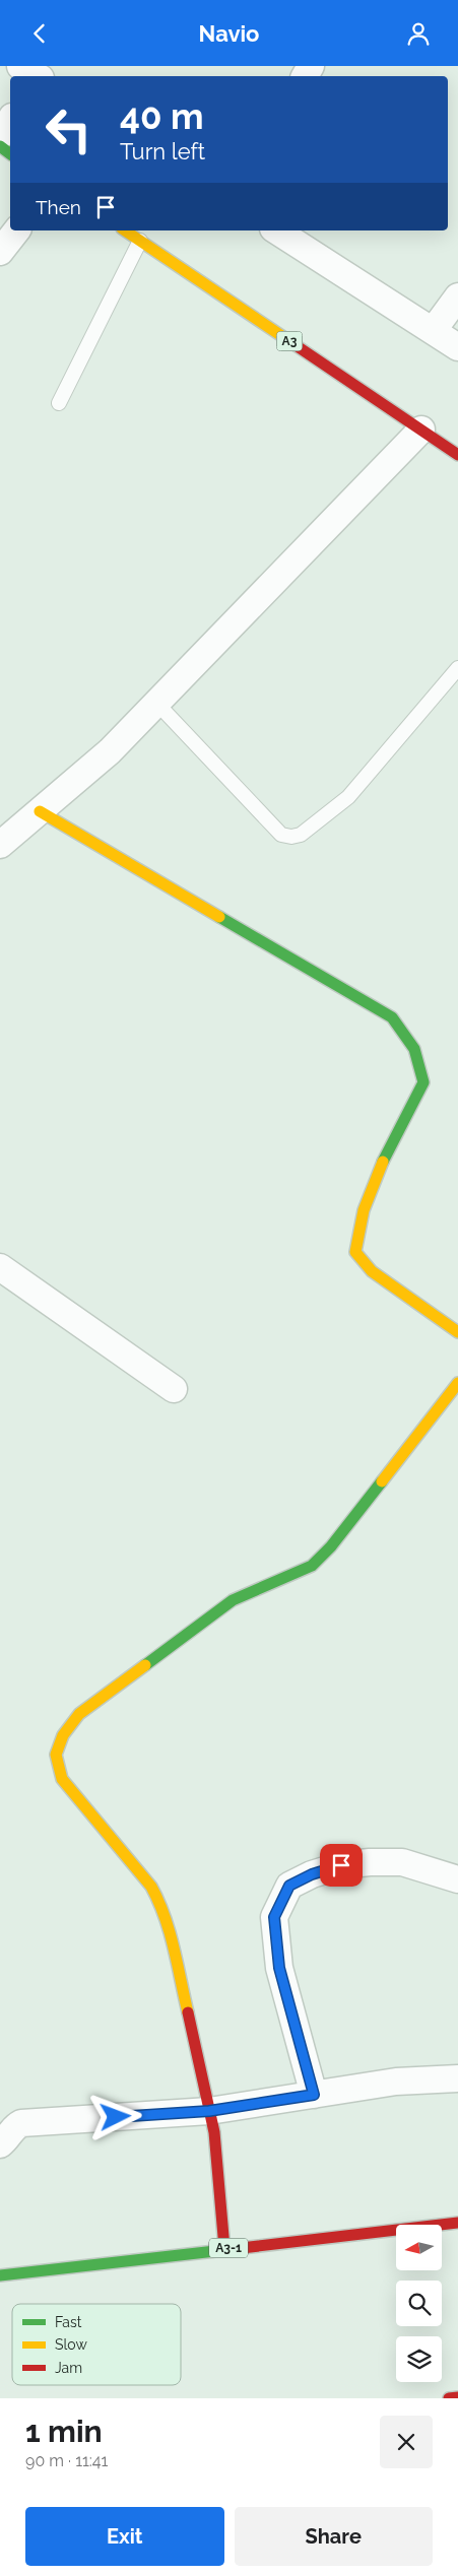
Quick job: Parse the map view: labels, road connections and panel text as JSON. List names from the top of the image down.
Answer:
{
  "streets": {
    "main road": ["A3", "A3-1"]
  },
  "legend": ["Fast", "Slow", "Jam"],
  "north": "left",
  "page": {
    "header": "Navio",
    "turn": ["40 m", "Turn left"],
    "then": "Then",
    "heading": ["1 min", "90 m · 11:41"],
    "buttons": ["Exit", "Share"]
  }
}
